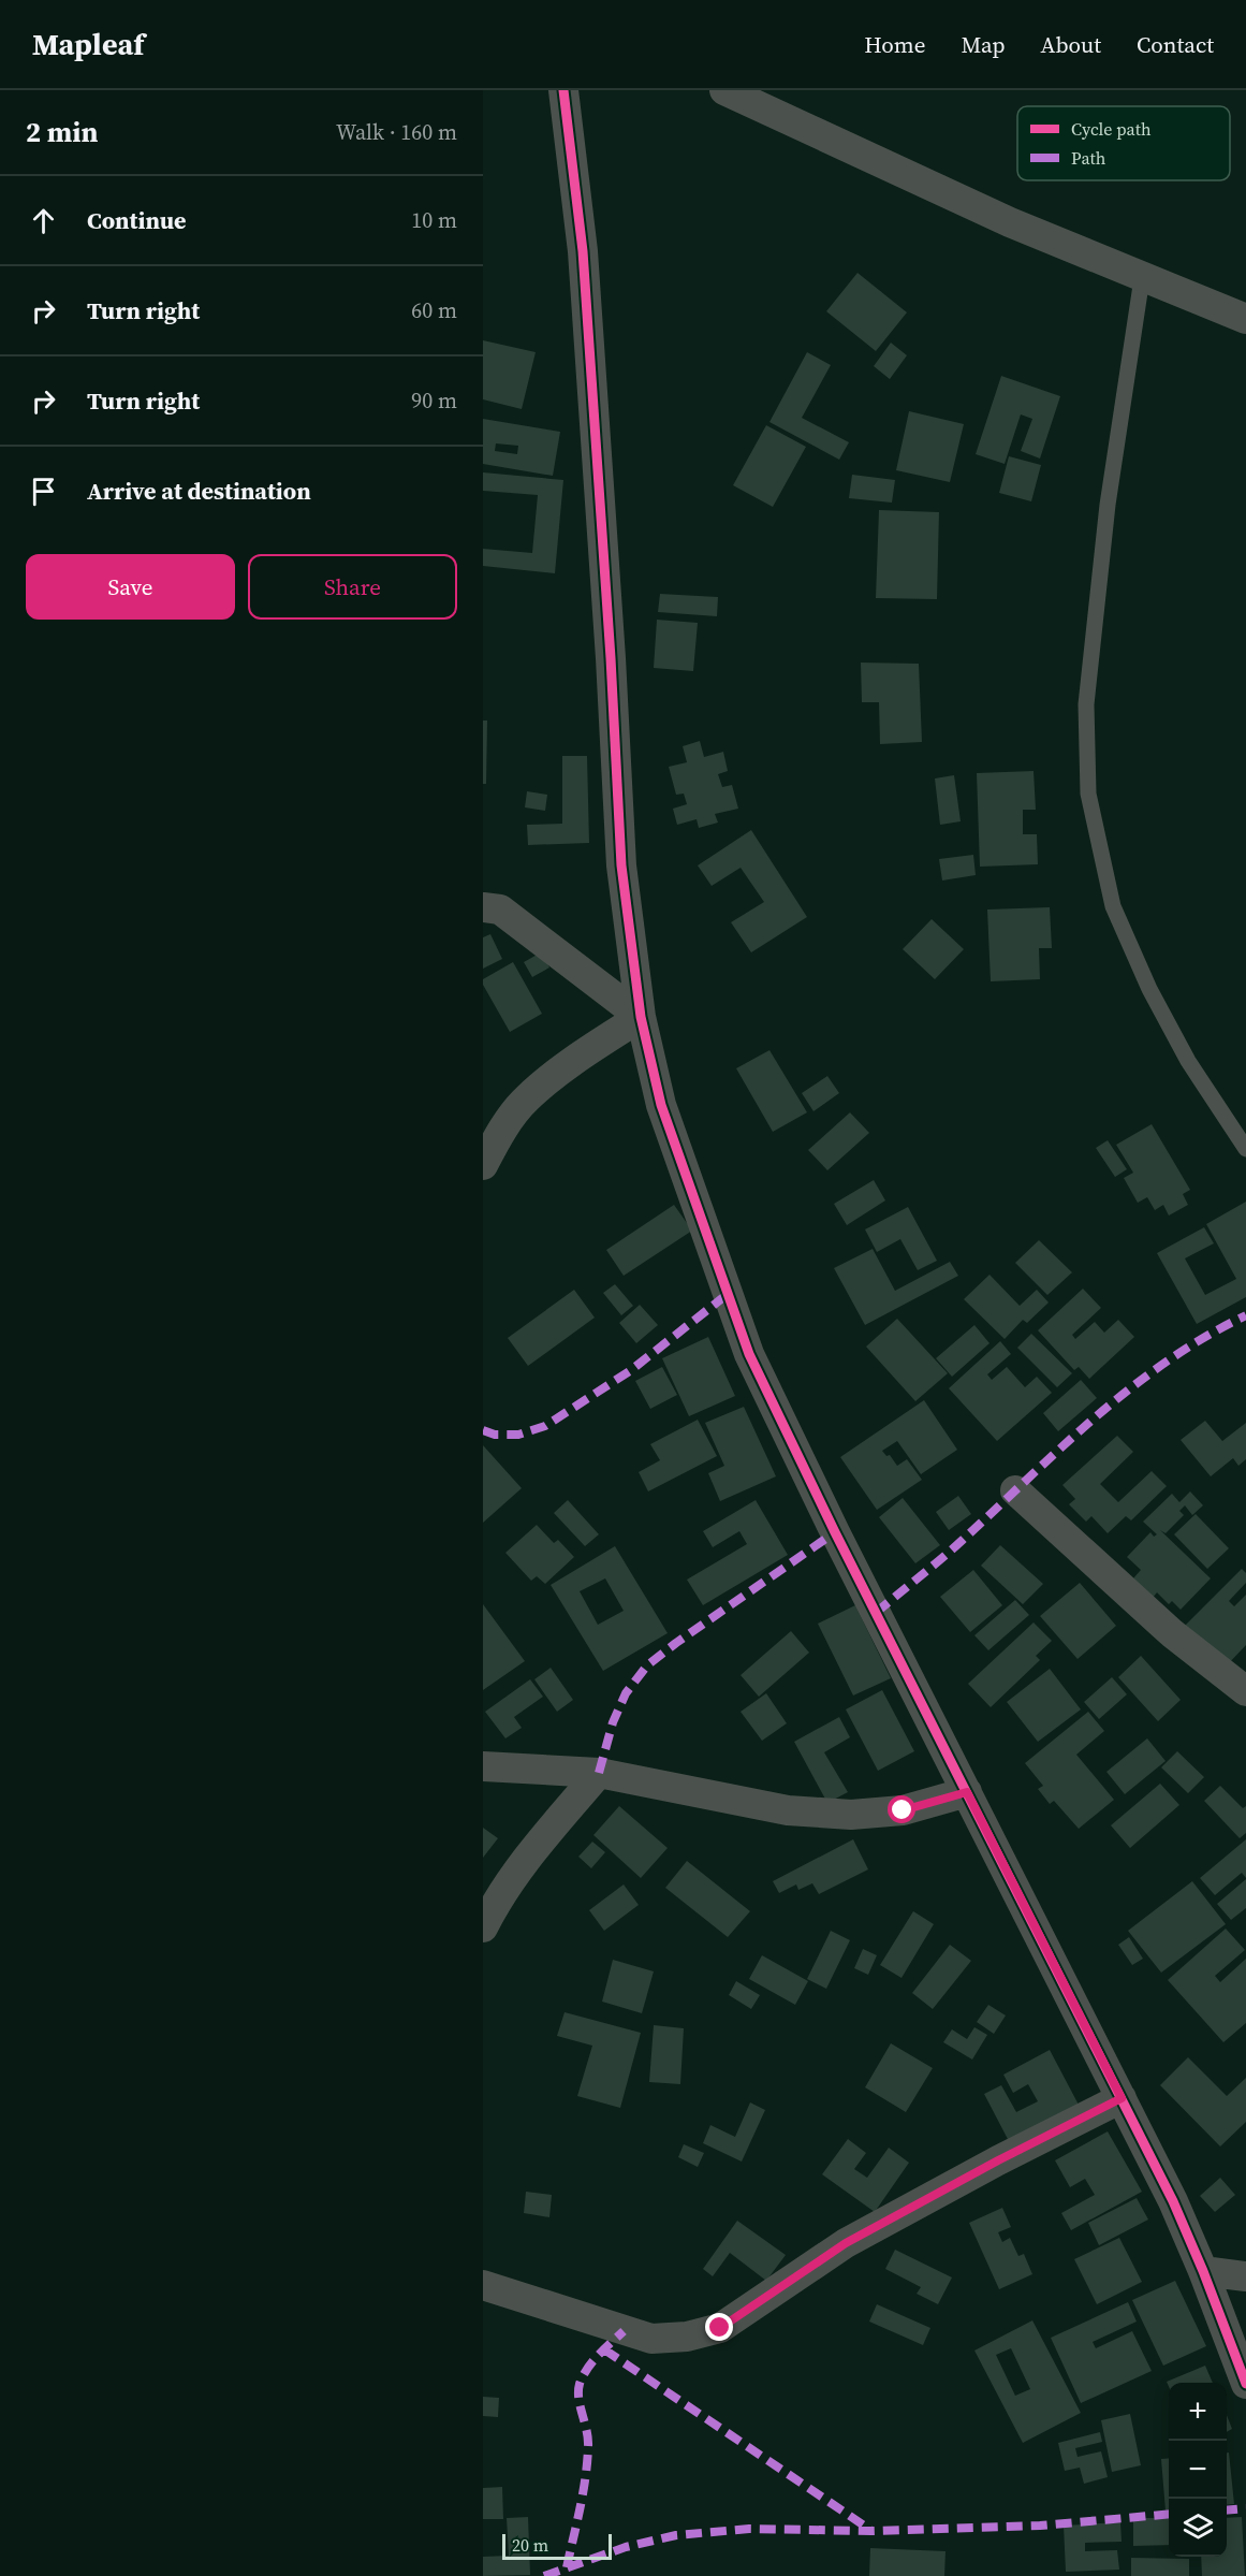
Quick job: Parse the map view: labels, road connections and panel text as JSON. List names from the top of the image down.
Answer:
{
  "legend": ["Cycle path", "Path"],
  "scale_bar": "20 m",
  "page": {
    "header": "Mapleaf",
    "nav": [
      "Home",
      "Map",
      "About",
      "Contact"
    ],
    "heading": ["2 min", "Walk · 160 m"],
    "list": [
      ["Continue", "10 m"],
      ["Turn right", "60 m"],
      ["Turn right", "90 m"],
      "Arrive at destination"
    ],
    "buttons": ["Save", "Share"],
    "map_buttons": ["+", "−"],
    "scale": "20 m"
  }
}
